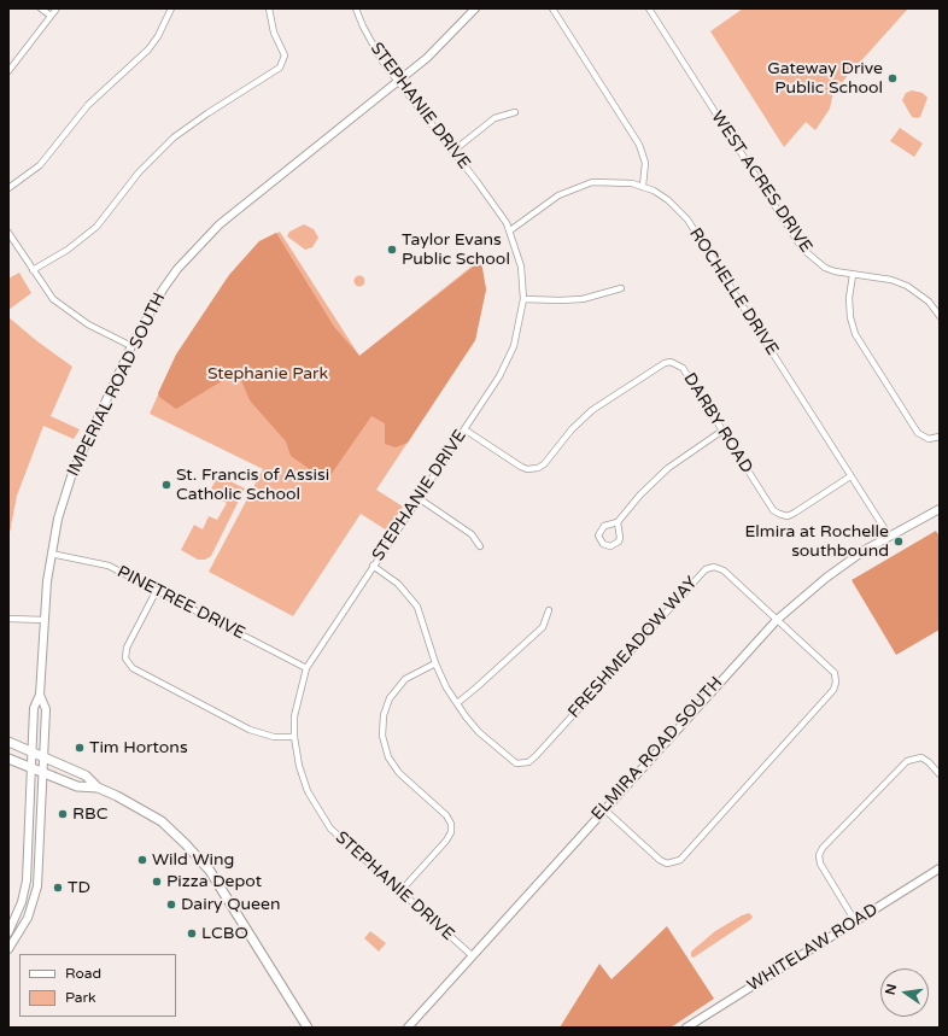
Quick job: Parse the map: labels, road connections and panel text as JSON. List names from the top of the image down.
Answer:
{
  "streets": {
    "street": [
      "STEPHANIE DRIVE",
      "WEST ACRES DRIVE",
      "ROCHELLE DRIVE",
      "IMPERIAL ROAD SOUTH",
      "DARBY ROAD",
      "PINETREE DRIVE",
      "FRESHMEADOW WAY",
      "ELMIRA ROAD SOUTH",
      "WHITELAW ROAD"
    ]
  },
  "crossings": [
    ["STEPHANIE DRIVE", "ROCHELLE DRIVE"],
    ["STEPHANIE DRIVE", "IMPERIAL ROAD SOUTH"],
    ["STEPHANIE DRIVE", "DARBY ROAD"],
    ["STEPHANIE DRIVE", "PINETREE DRIVE"],
    ["STEPHANIE DRIVE", "FRESHMEADOW WAY"],
    ["STEPHANIE DRIVE", "ELMIRA ROAD SOUTH"],
    ["ROCHELLE DRIVE", "DARBY ROAD"],
    ["ROCHELLE DRIVE", "ELMIRA ROAD SOUTH"],
    ["IMPERIAL ROAD SOUTH", "PINETREE DRIVE"],
    ["FRESHMEADOW WAY", "ELMIRA ROAD SOUTH"]
  ],
  "parks": ["Stephanie Park"],
  "places": [
    "Gateway Drive Public School",
    "Taylor Evans Public School",
    "St. Francis of Assisi Catholic School",
    "Elmira at Rochelle southbound",
    "Tim Hortons",
    "RBC",
    "Wild Wing",
    "Pizza Depot",
    "TD",
    "Dairy Queen",
    "LCBO"
  ],
  "legend": ["Road", "Park"],
  "north": "left"
}
